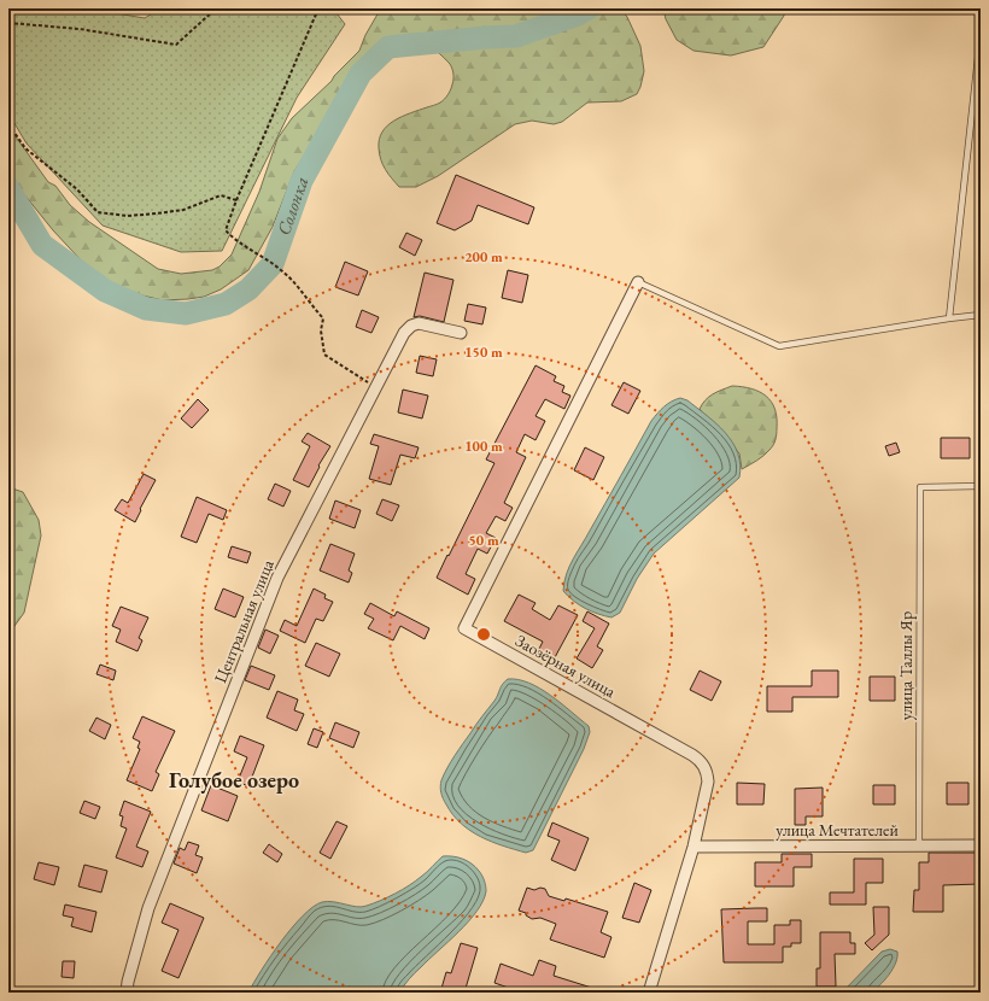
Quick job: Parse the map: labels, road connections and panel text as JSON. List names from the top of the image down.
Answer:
{
  "streets": {
    "street": ["Центральная улица", "Заозёрная улица", "улица Мечтателей"],
    "lane": ["улица Таллы Яр"]
  },
  "crossings": [
    ["Заозёрная улица", "улица Мечтателей"],
    ["улица Таллы Яр", "улица Мечтателей"]
  ],
  "districts": ["Голубое озеро"],
  "water": ["Солонка"],
  "rings": [
    "200 m",
    "150 m",
    "100 m",
    "50 m"
  ]
}
